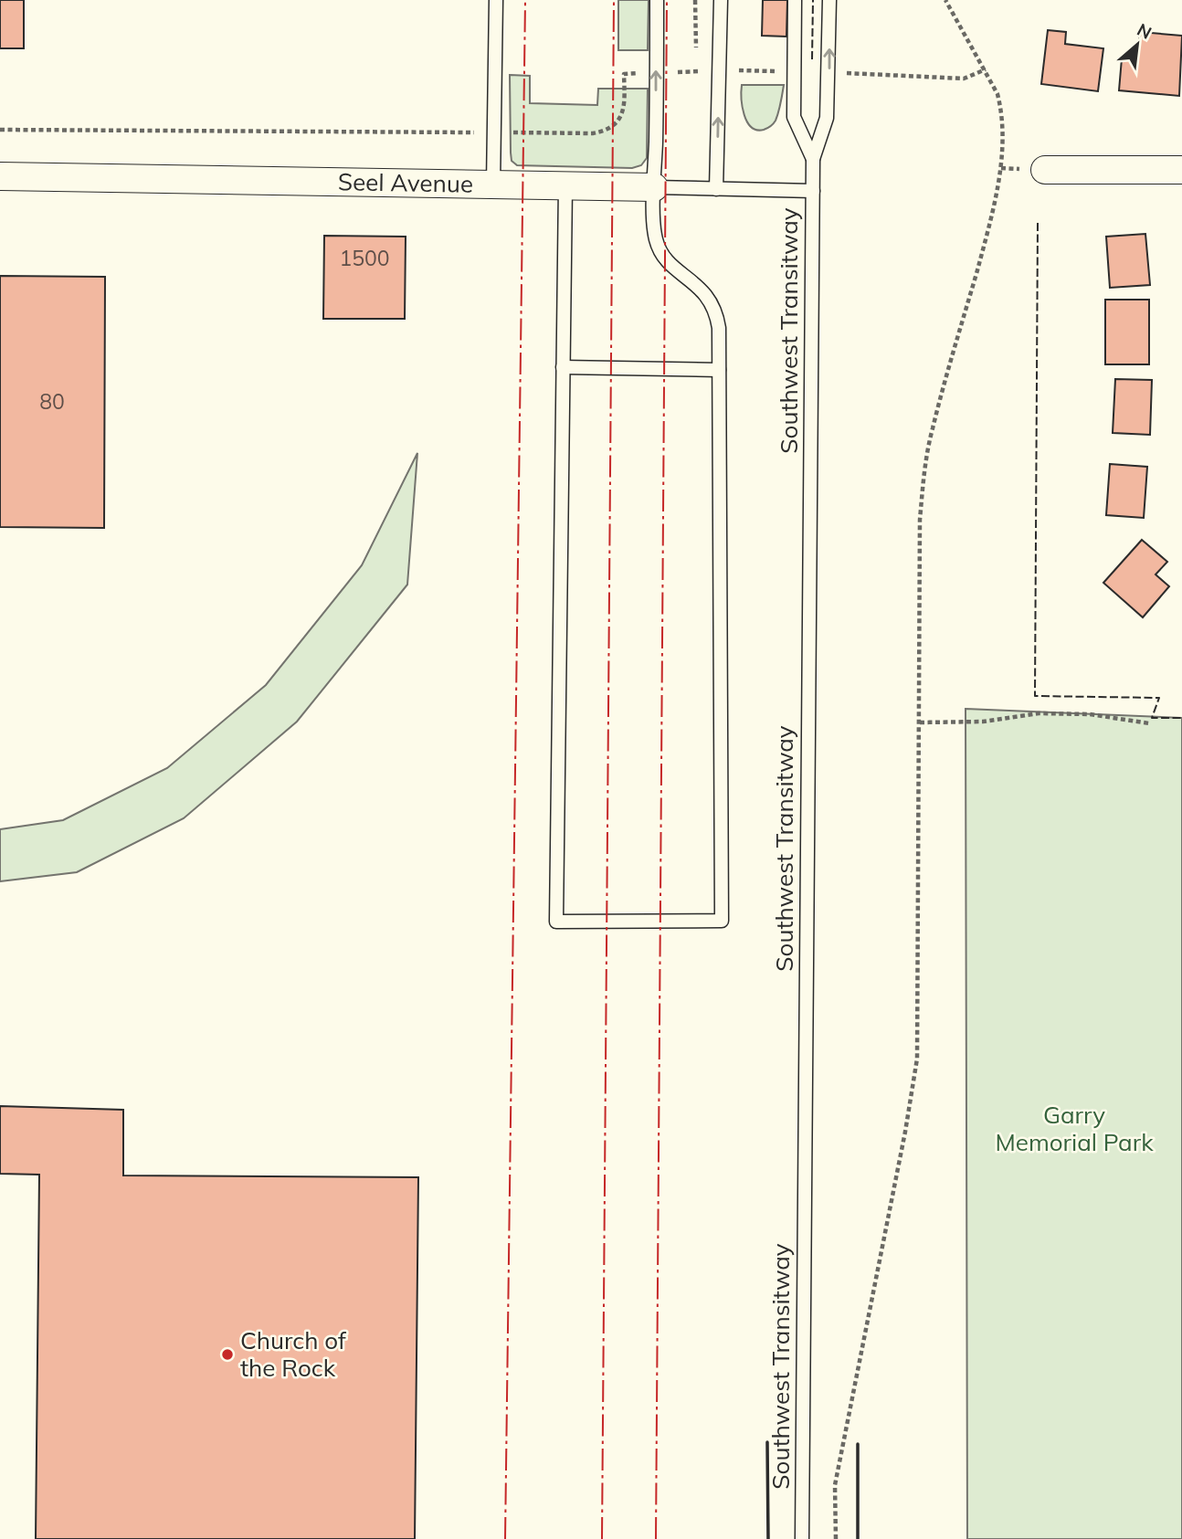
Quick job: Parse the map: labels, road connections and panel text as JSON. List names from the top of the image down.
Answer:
{
  "streets": {
    "street": ["Seel Avenue"],
    "lane": ["Southwest Transitway"]
  },
  "crossings": [
    ["Seel Avenue", "Southwest Transitway"]
  ],
  "parks": ["Garry Memorial Park"],
  "places": ["Church of the Rock"],
  "house_numbers": ["1500", "80"],
  "north": "top right"
}
